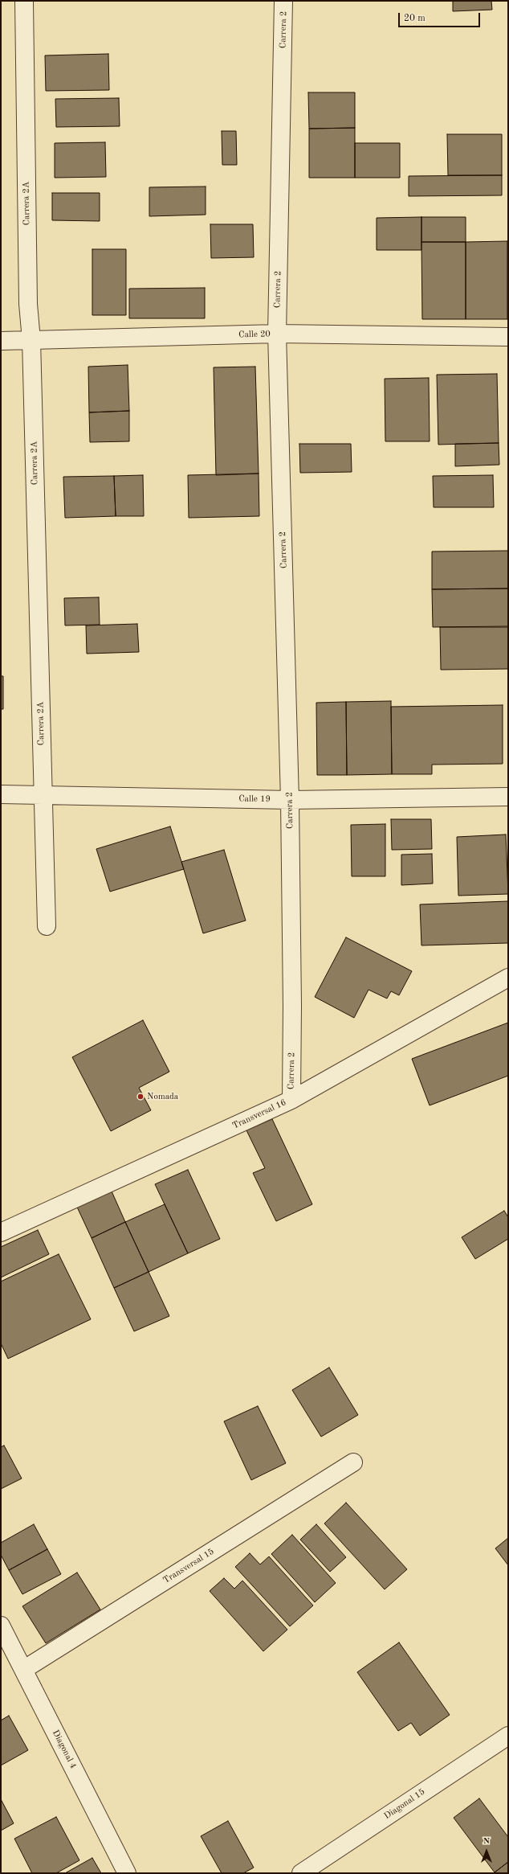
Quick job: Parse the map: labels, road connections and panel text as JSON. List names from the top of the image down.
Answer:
{
  "streets": {
    "street": [
      "Carrera 2",
      "Carrera 2A",
      "Calle 20",
      "Calle 19",
      "Transversal 16",
      "Transversal 15",
      "Diagonal 4",
      "Diagonal 15"
    ]
  },
  "crossings": [
    ["Carrera 2", "Calle 20"],
    ["Carrera 2", "Calle 19"],
    ["Carrera 2", "Transversal 16"],
    ["Carrera 2A", "Calle 20"],
    ["Carrera 2A", "Calle 19"],
    ["Transversal 15", "Diagonal 4"]
  ],
  "places": ["Nomada"],
  "scale_bar": "20 m",
  "north": "top"
}
